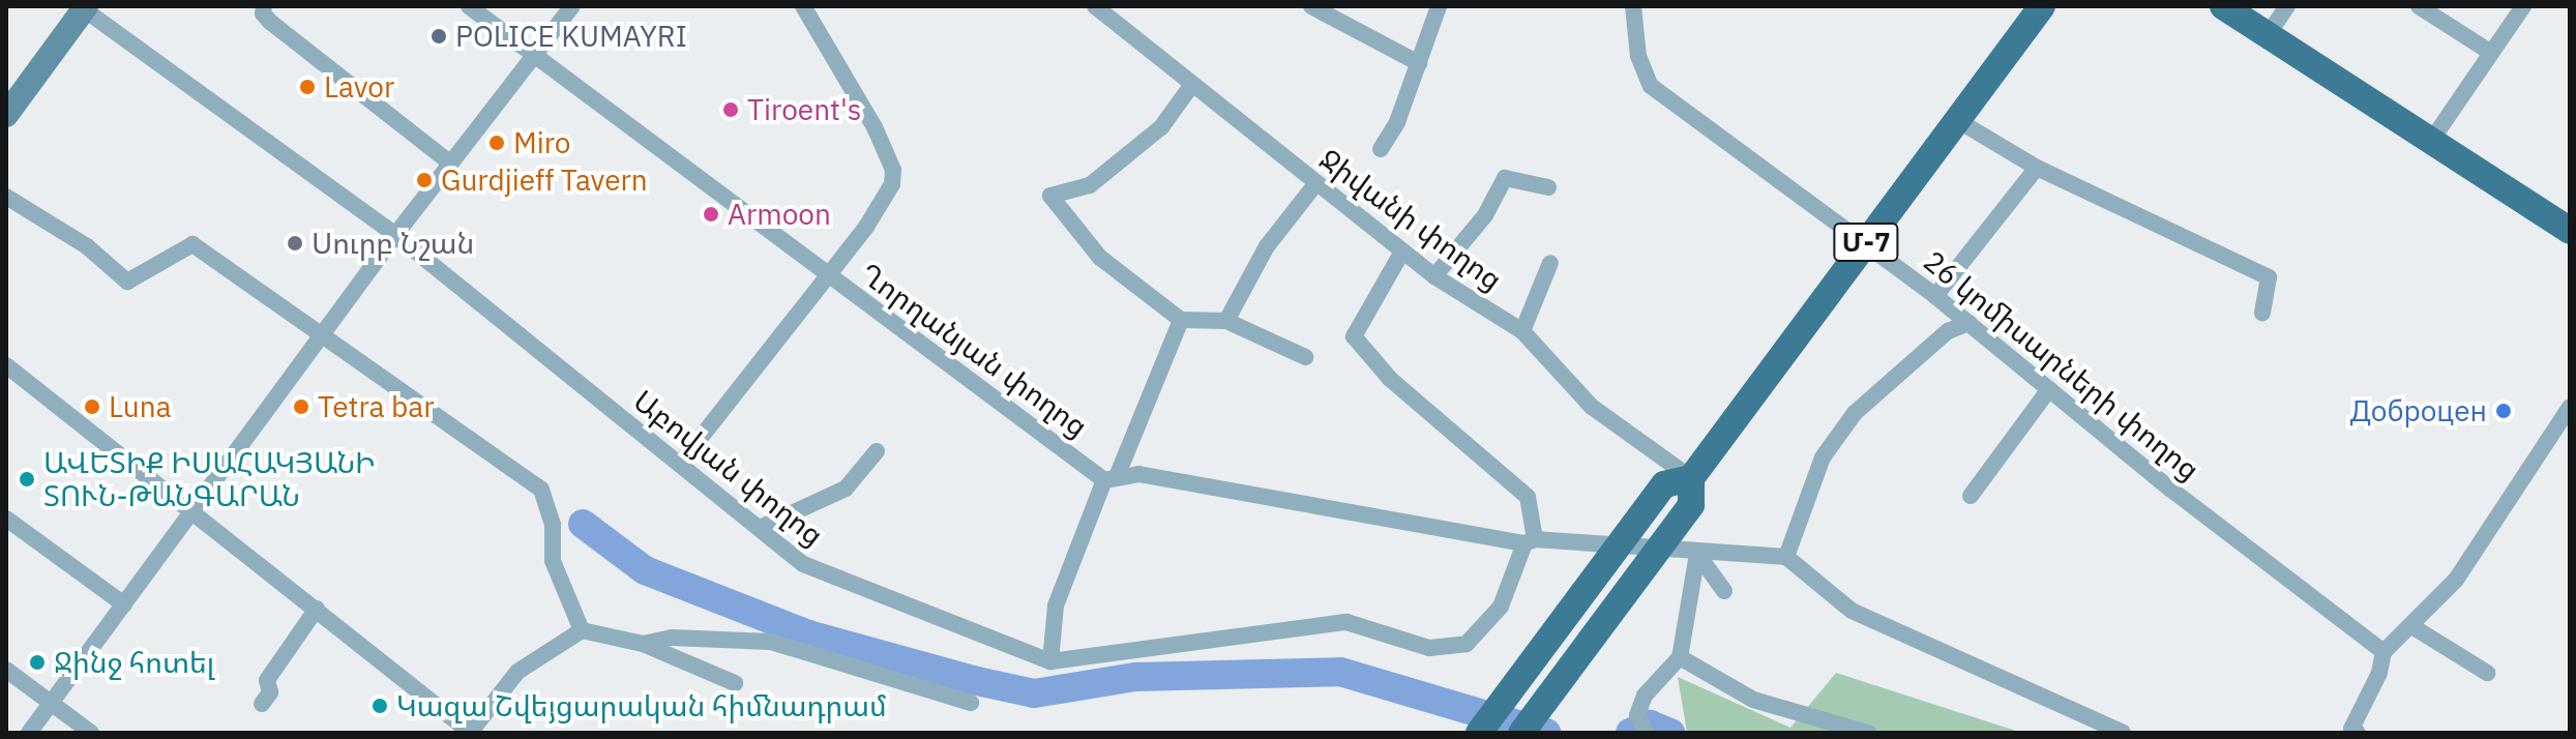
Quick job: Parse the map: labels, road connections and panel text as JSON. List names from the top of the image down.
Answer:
{
  "streets": {
    "main road": ["Մ-7"],
    "street": [
      "Ջիվանի փողոց",
      "Ղորղանյան փողոց",
      "26 կոմիսարների փողոց",
      "Աբովյան փողոց"
    ]
  },
  "crossings": [
    ["Ջիվանի փողոց", "Մ-7"],
    ["Մ-7", "26 կոմիսարների փողոց"],
    ["Ղորղանյան փողոց", "Աբովյան փողոց"]
  ],
  "places": [
    "POLICE KUMAYRI",
    "Lavor",
    "Tiroent's",
    "Miro",
    "Gurdjieff Tavern",
    "Armoon",
    "Սուրբ Նշան",
    "Luna",
    "Tetra bar",
    "Доброцен",
    "ԱՎԵՏԻՔ ԻՍԱՀԱԿՅԱՆԻ ՏՈՒՆ-ԹԱՆԳԱՐԱՆ",
    "Ջինջ հոտել",
    "Կազա Շվեյցարական հիմնադրամ"
  ]
}
